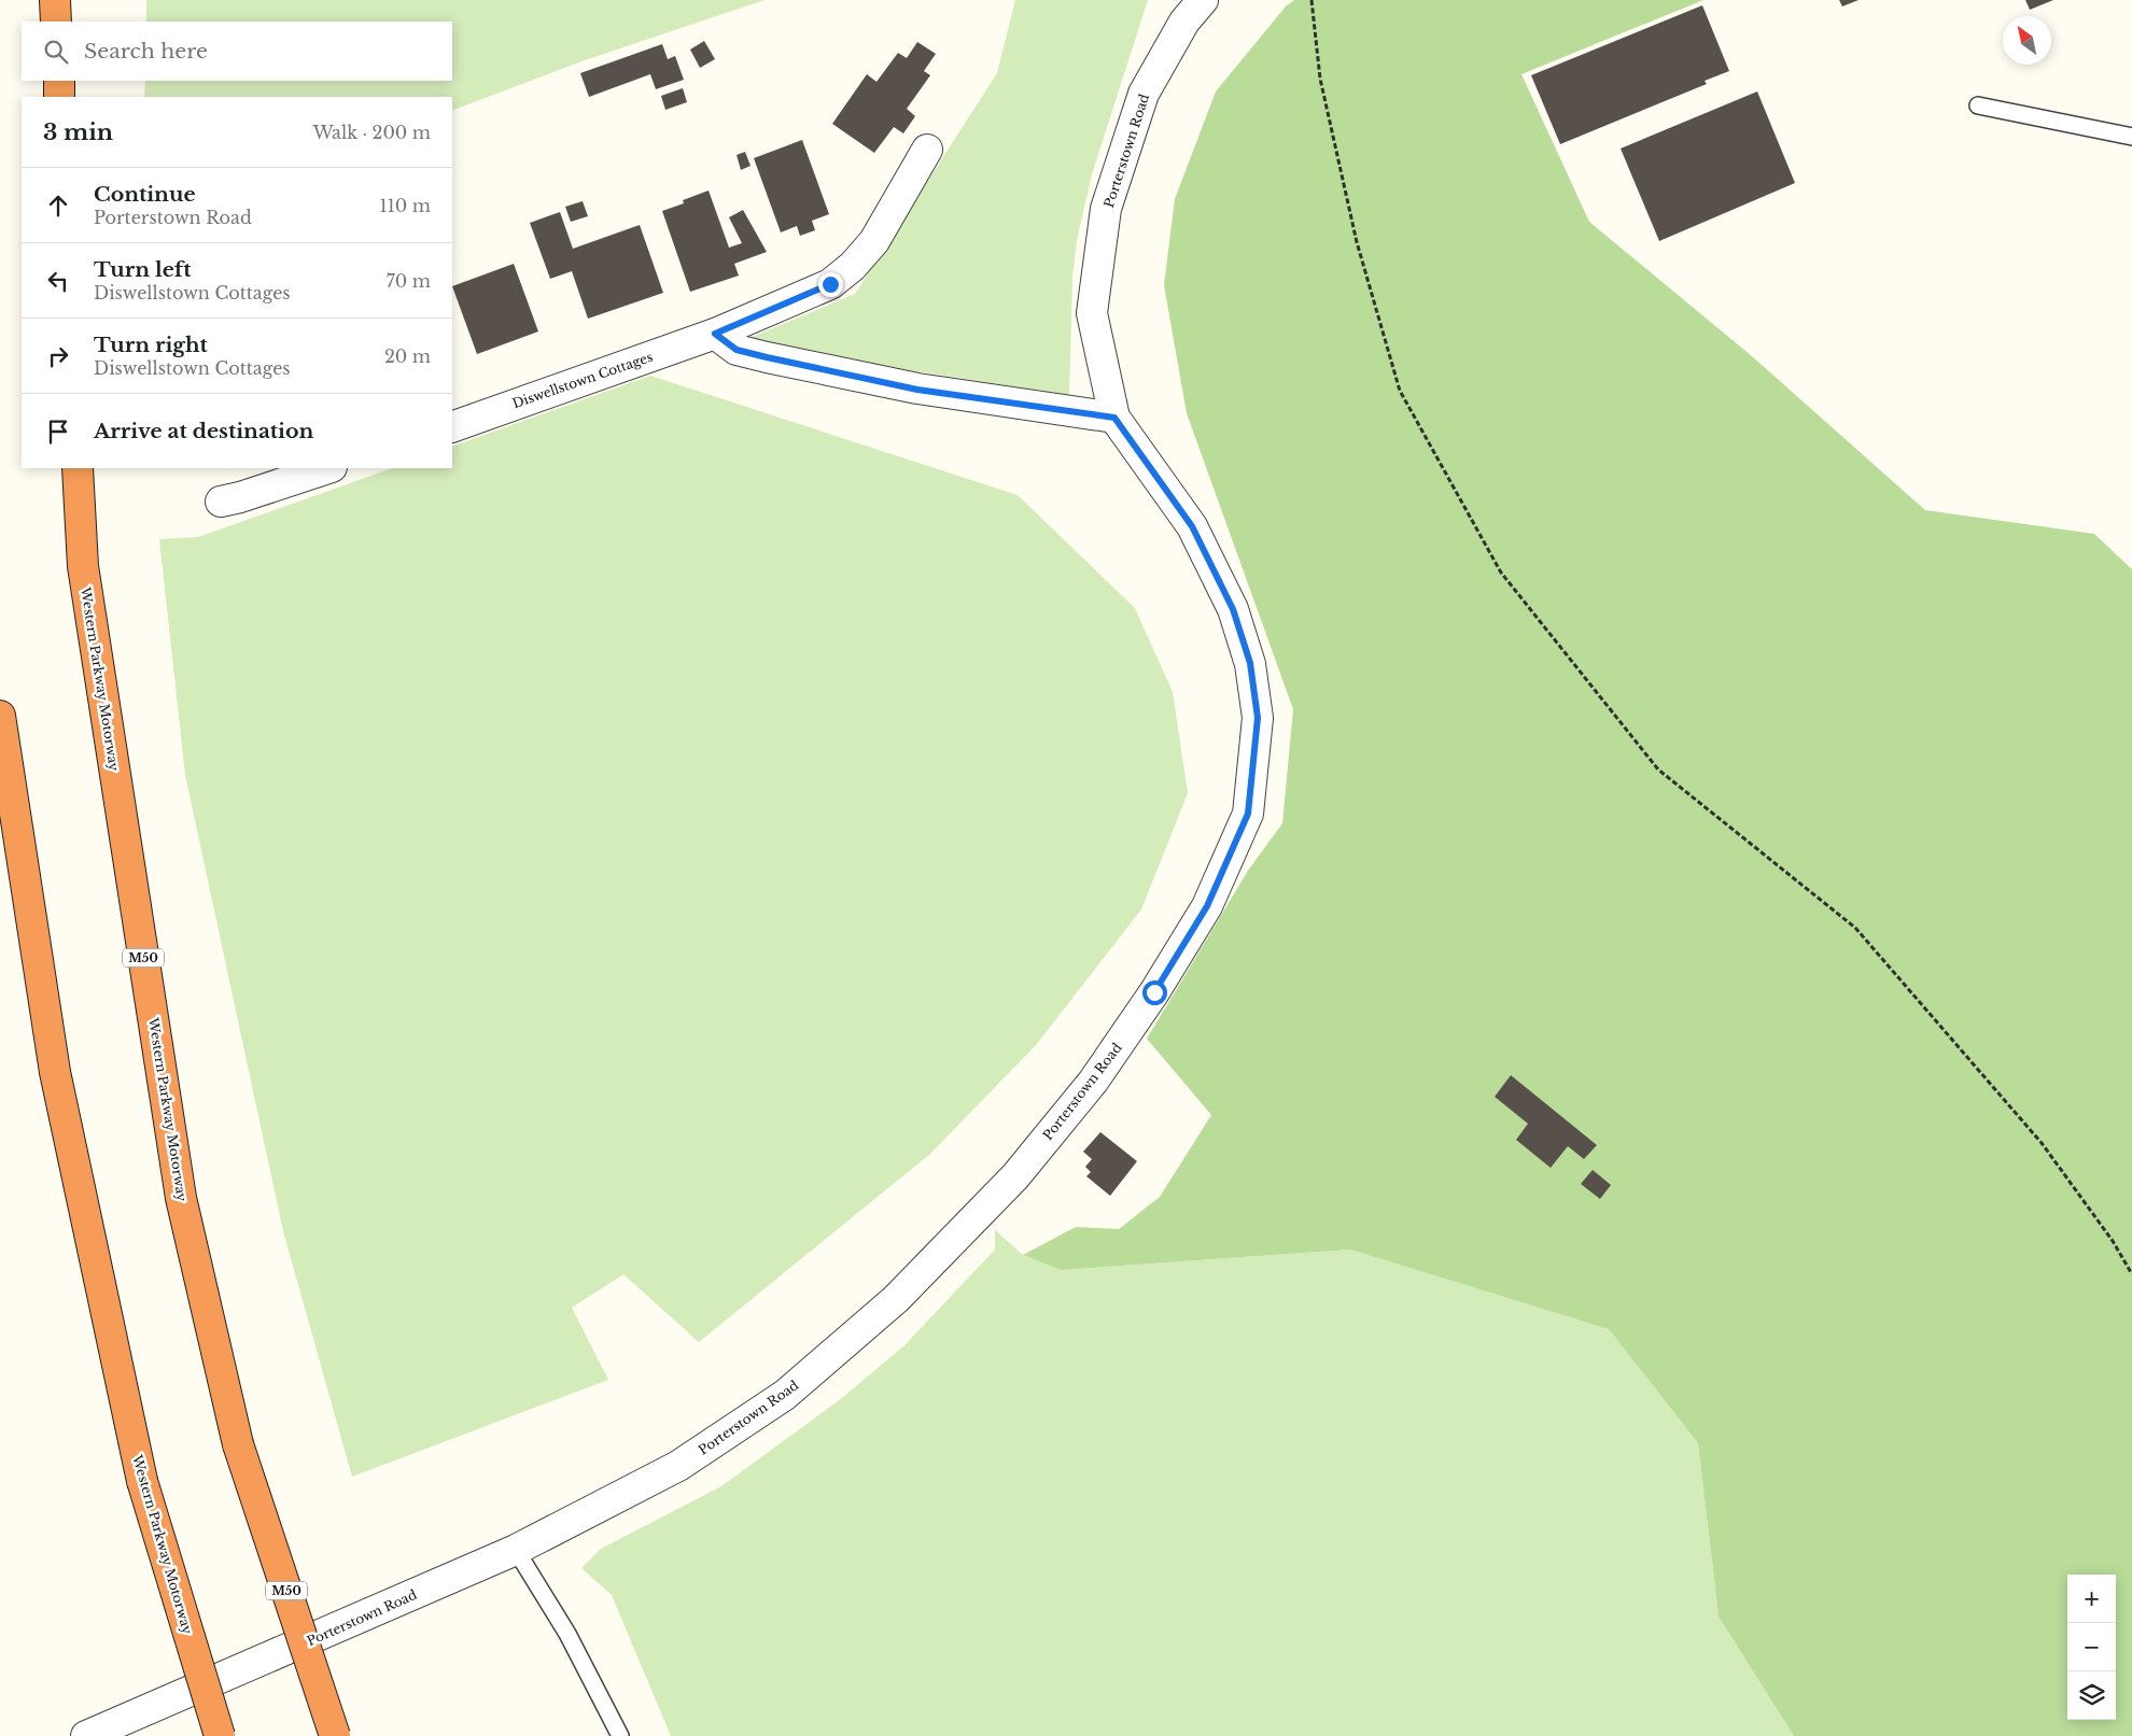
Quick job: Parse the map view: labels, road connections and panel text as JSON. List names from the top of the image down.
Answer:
{
  "streets": {
    "highway": ["Western Parkway Motorway", "M50"],
    "street": ["Porterstown Road", "Diswellstown Cottages"]
  },
  "north": "top left",
  "page": {
    "search": "Search here",
    "heading": ["3 min", "Walk · 200 m"],
    "list": [
      ["Continue", "Porterstown Road", "110 m"],
      ["Turn left", "Diswellstown Cottages", "70 m"],
      ["Turn right", "Diswellstown Cottages", "20 m"],
      "Arrive at destination"
    ],
    "map_buttons": ["+", "−"]
  }
}
